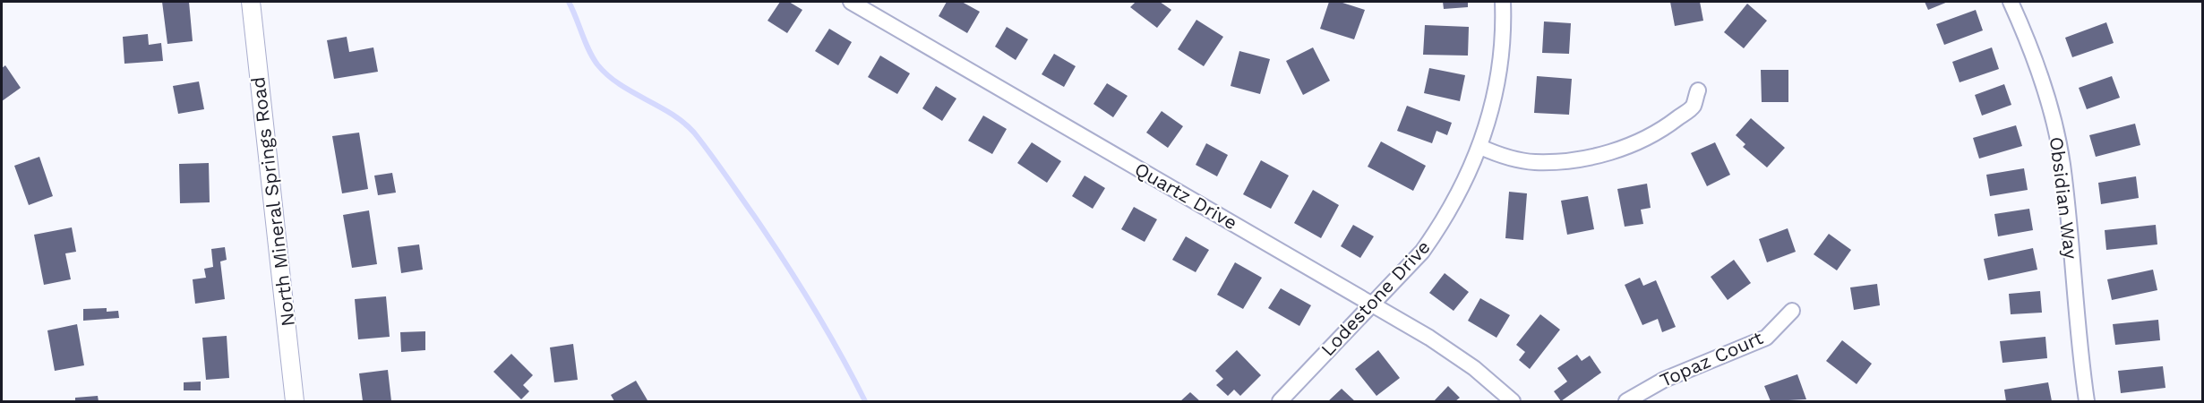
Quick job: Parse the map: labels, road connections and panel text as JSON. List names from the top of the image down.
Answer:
{
  "streets": {
    "street": [
      "Quartz Drive",
      "Obsidian Way",
      "North Mineral Springs Road",
      "Lodestone Drive",
      "Topaz Court"
    ]
  },
  "crossings": [
    ["Quartz Drive", "Lodestone Drive"]
  ]
}
